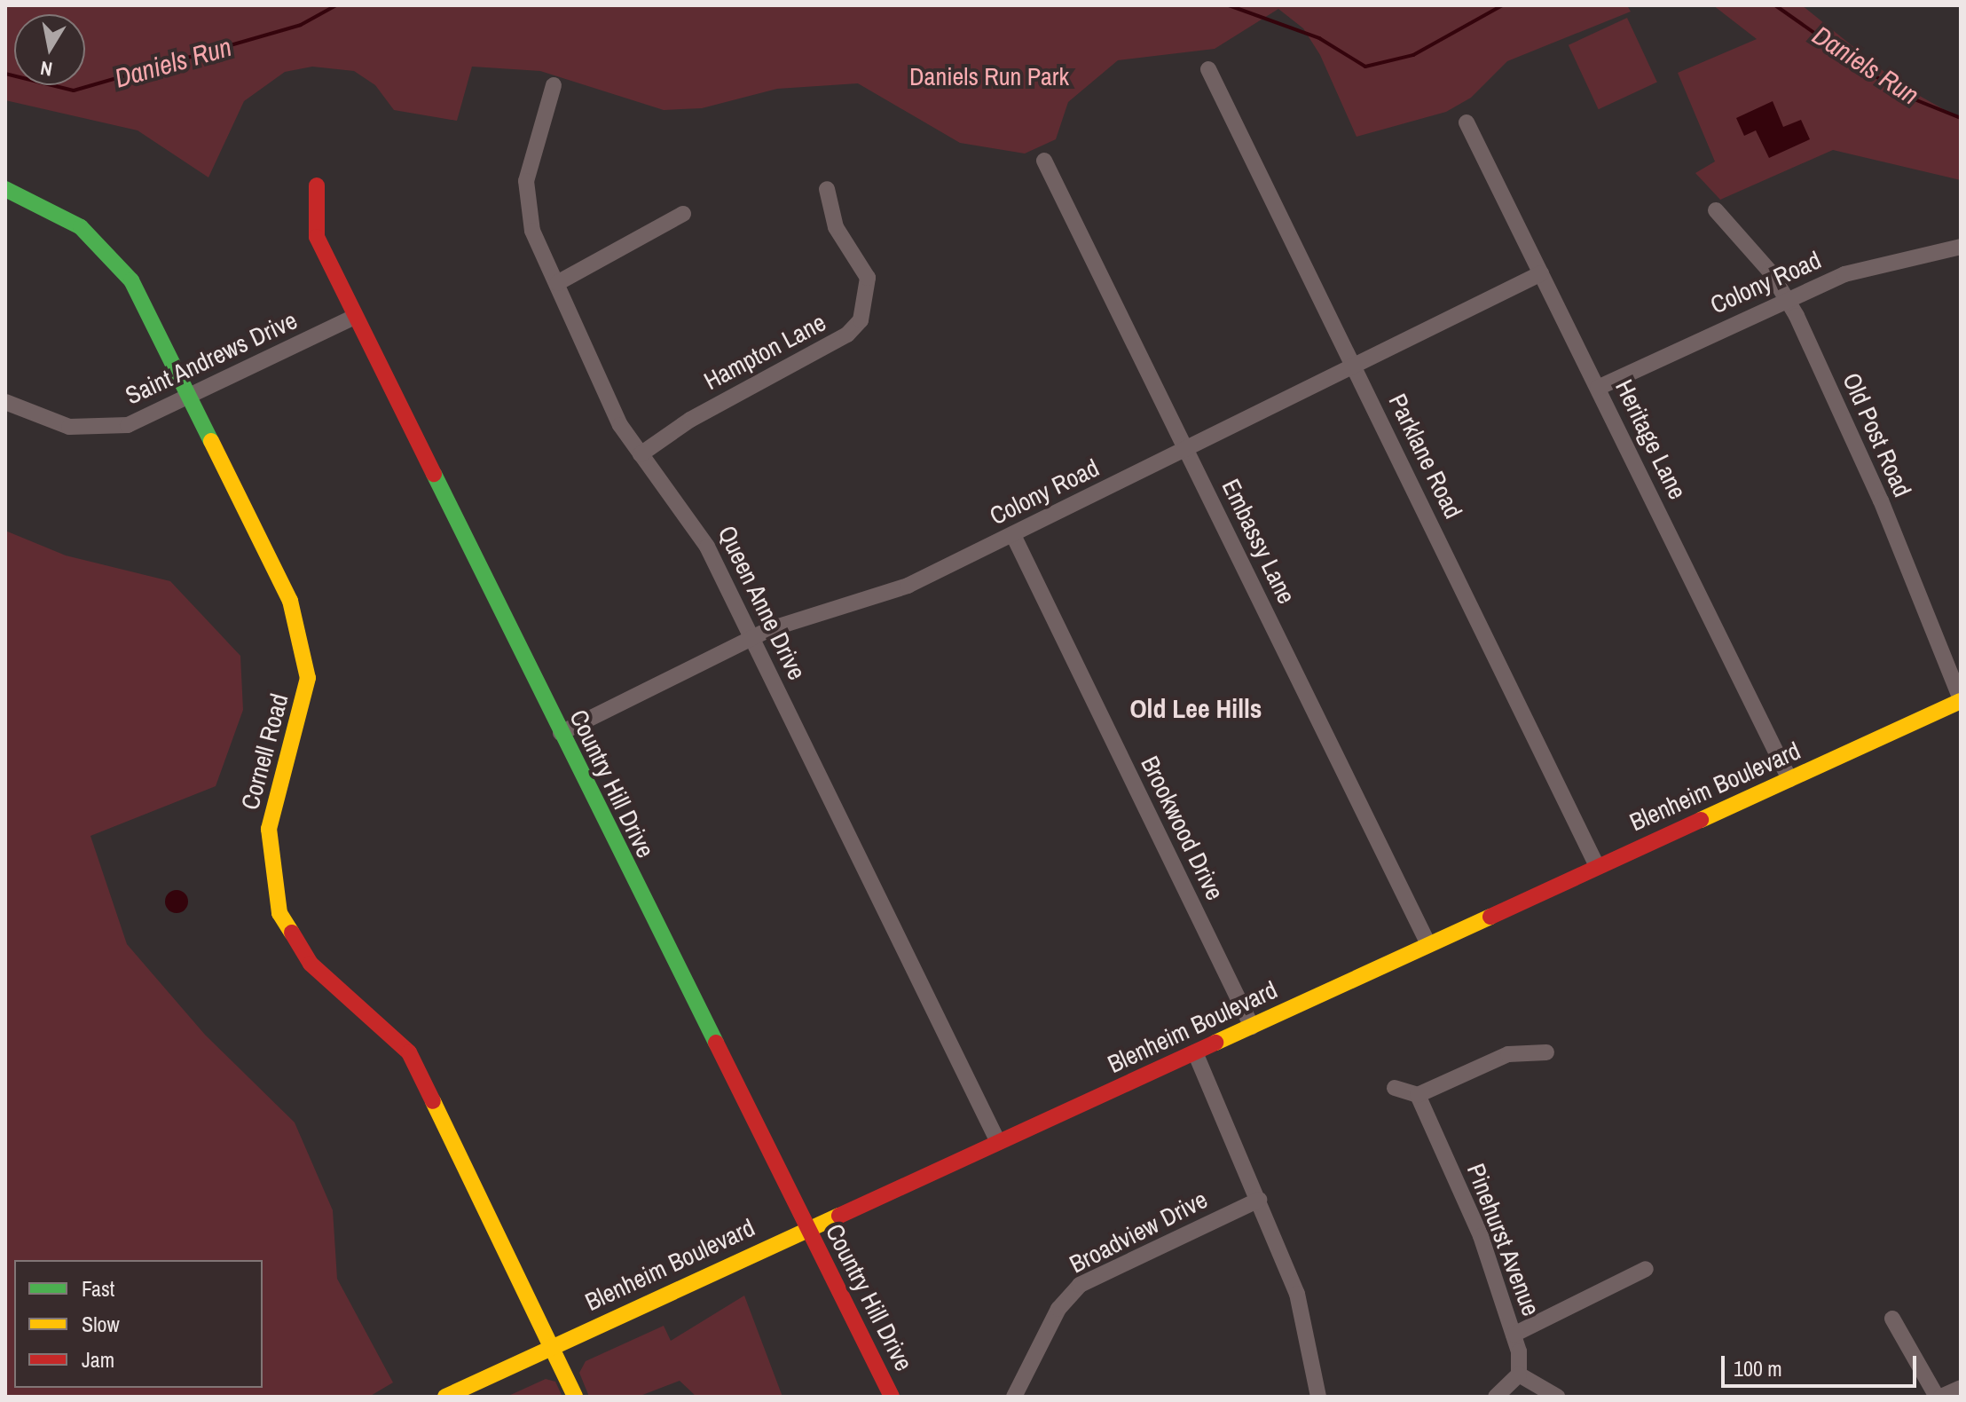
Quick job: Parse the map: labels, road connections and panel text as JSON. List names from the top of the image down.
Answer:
{
  "streets": {
    "street": [
      "Colony Road",
      "Hampton Lane",
      "Saint Andrews Drive",
      "Old Post Road",
      "Heritage Lane",
      "Parklane Road",
      "Embassy Lane",
      "Queen Anne Drive",
      "Cornell Road",
      "Country Hill Drive",
      "Blenheim Boulevard",
      "Brookwood Drive",
      "Broadview Drive",
      "Pinehurst Avenue"
    ]
  },
  "crossings": [
    ["Colony Road", "Old Post Road"],
    ["Colony Road", "Heritage Lane"],
    ["Colony Road", "Parklane Road"],
    ["Colony Road", "Embassy Lane"],
    ["Colony Road", "Queen Anne Drive"],
    ["Colony Road", "Country Hill Drive"],
    ["Colony Road", "Brookwood Drive"],
    ["Hampton Lane", "Queen Anne Drive"],
    ["Saint Andrews Drive", "Cornell Road"],
    ["Saint Andrews Drive", "Country Hill Drive"],
    ["Old Post Road", "Blenheim Boulevard"],
    ["Heritage Lane", "Blenheim Boulevard"],
    ["Parklane Road", "Blenheim Boulevard"],
    ["Embassy Lane", "Blenheim Boulevard"],
    ["Queen Anne Drive", "Blenheim Boulevard"],
    ["Cornell Road", "Blenheim Boulevard"],
    ["Country Hill Drive", "Blenheim Boulevard"],
    ["Blenheim Boulevard", "Brookwood Drive"]
  ],
  "districts": ["Old Lee Hills"],
  "water": ["Daniels Run"],
  "parks": ["Daniels Run Park"],
  "legend": ["Fast", "Slow", "Jam"],
  "scale_bar": "100 m",
  "north": "bottom"
}
